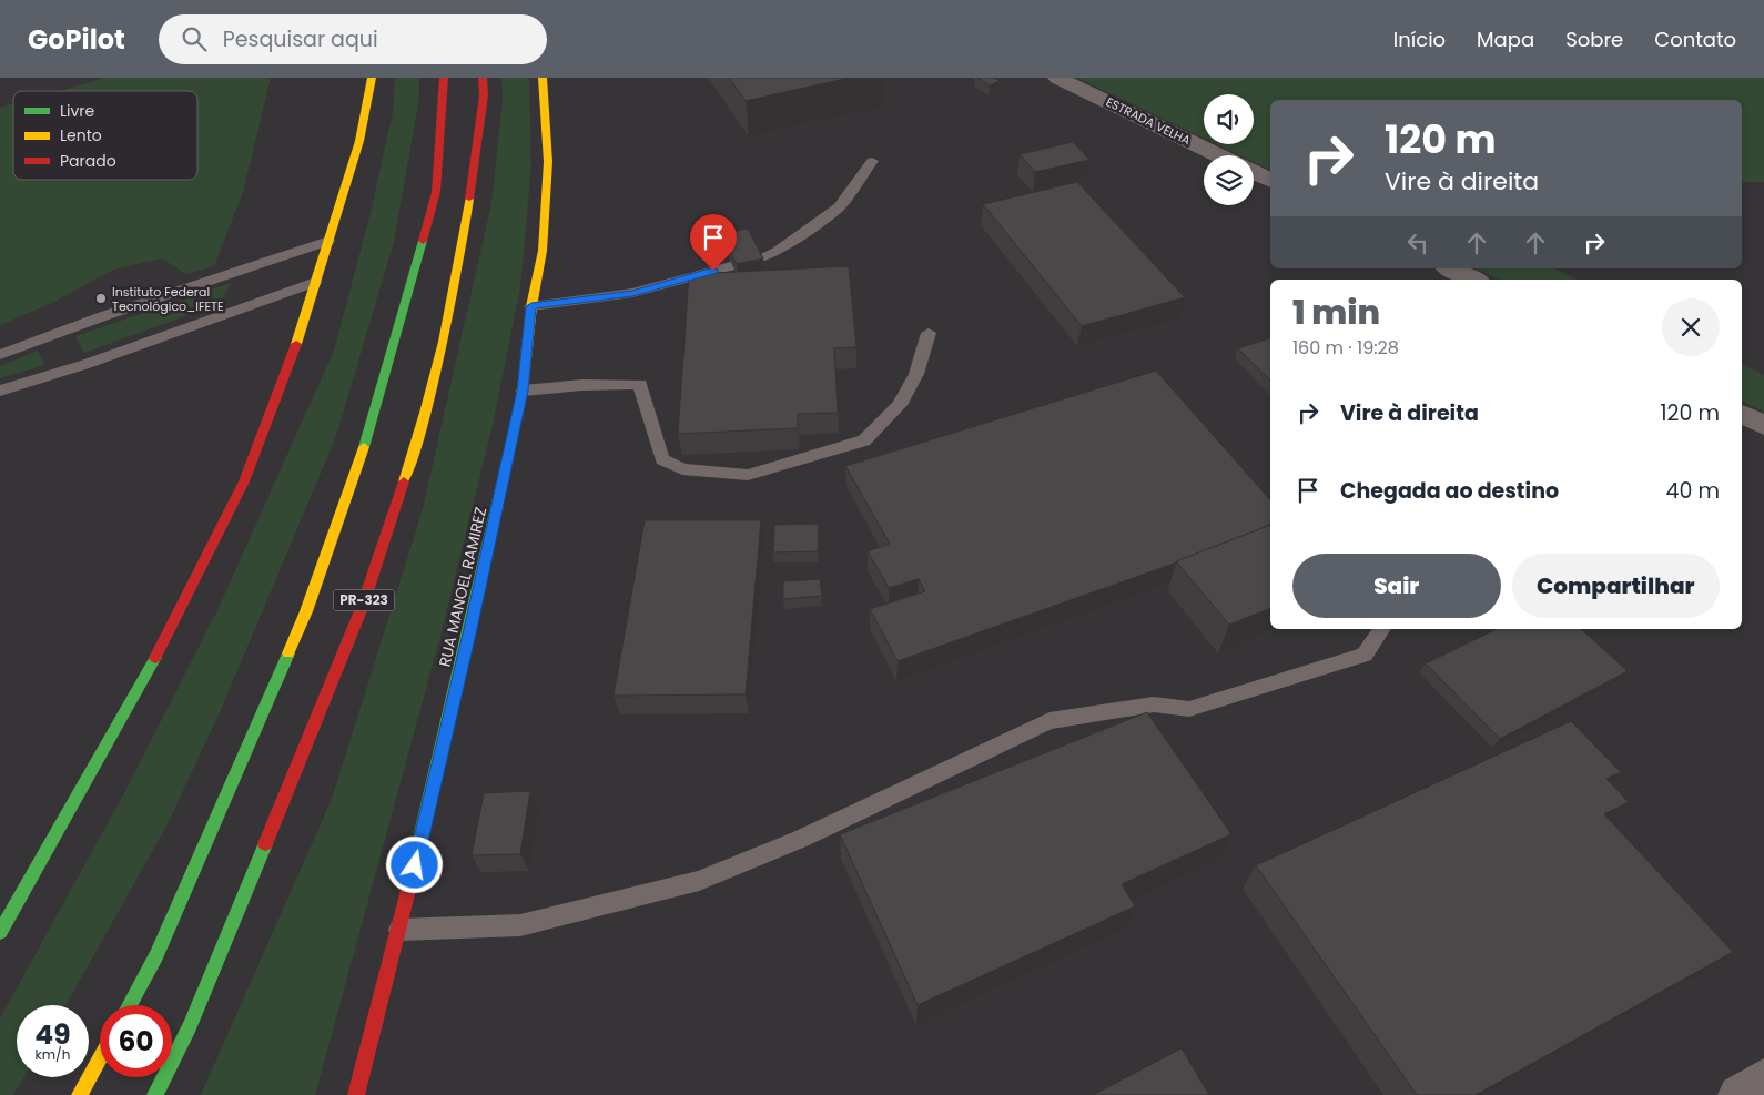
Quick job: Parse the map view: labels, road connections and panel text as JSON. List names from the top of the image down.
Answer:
{
  "streets": {
    "main road": ["RUA MANOEL RAMIREZ", "PR-323"],
    "street": ["ESTRADA VELHA"]
  },
  "places": ["Instituto Federal Tecnológico_IFETE"],
  "legend": ["Livre", "Lento", "Parado"],
  "page": {
    "header": "GoPilot",
    "search": "Pesquisar aqui",
    "nav": [
      "Início",
      "Mapa",
      "Sobre",
      "Contato"
    ],
    "turn": ["120 m", "Vire à direita"],
    "heading": ["1 min", "160 m · 19:28"],
    "list": [
      {
        "name": "Vire à direita",
        "value": "120 m"
      },
      {
        "name": "Chegada ao destino",
        "value": "40 m"
      }
    ],
    "buttons": ["Sair", "Compartilhar"],
    "speed": "49 km/h",
    "limit": "60"
  }
}
